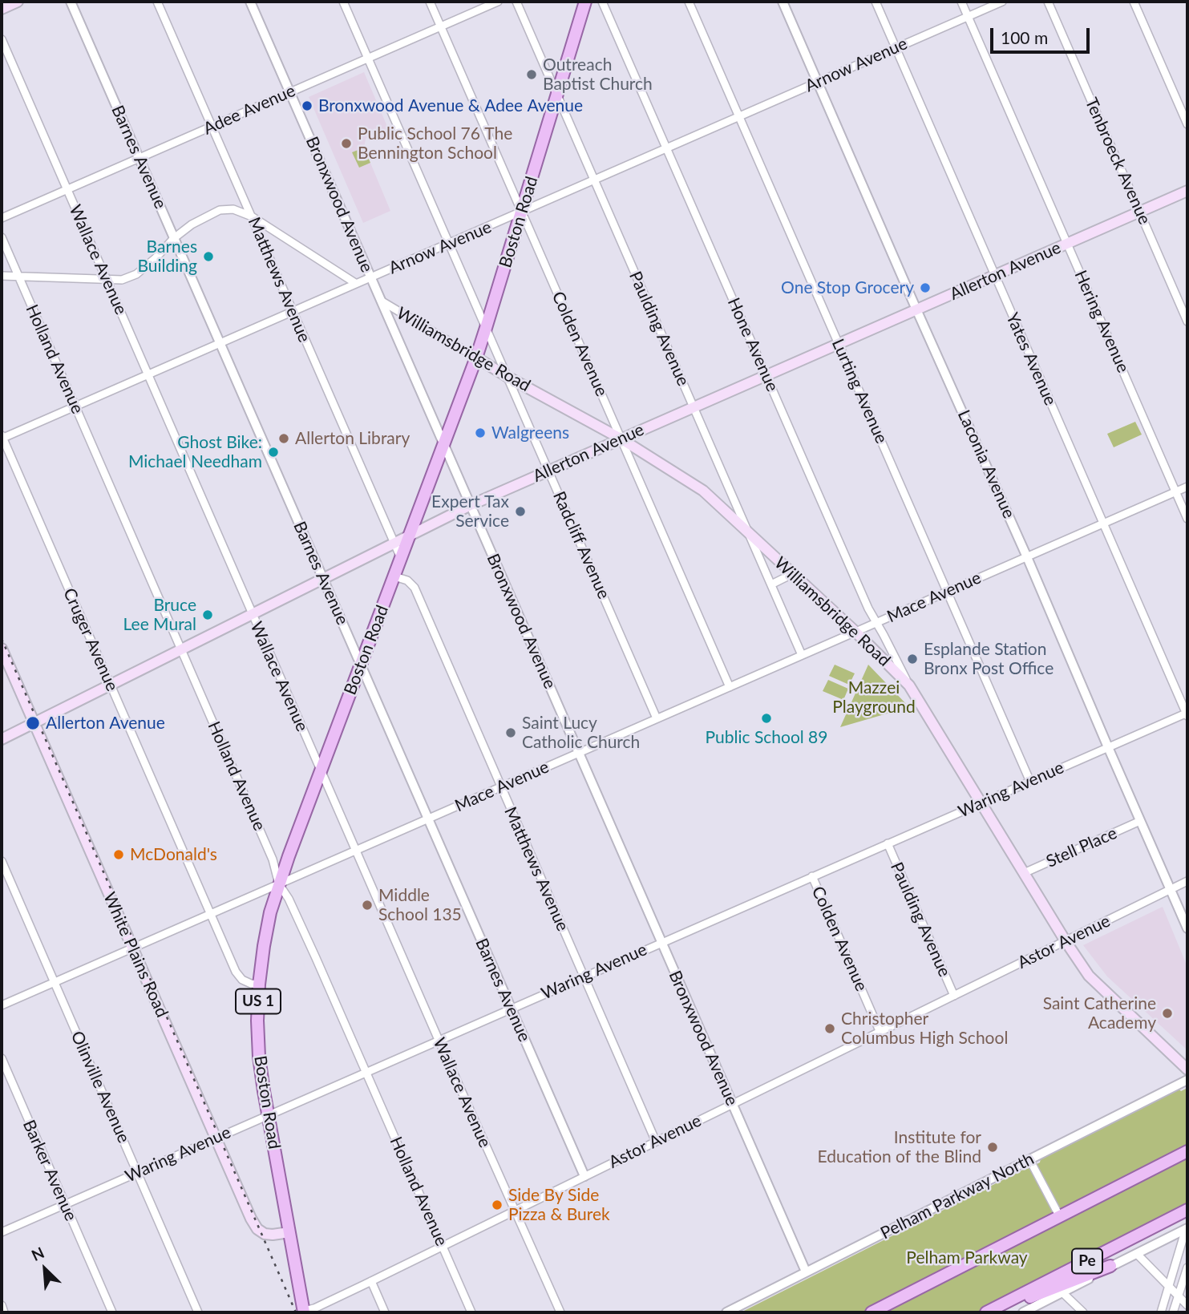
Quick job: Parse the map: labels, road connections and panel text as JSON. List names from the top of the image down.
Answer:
{
  "streets": {
    "main road": [
      "Boston Road",
      "Allerton Avenue",
      "Williamsbridge Road",
      "White Plains Road",
      "US 1",
      "Pe"
    ],
    "street": [
      "Arnow Avenue",
      "Adee Avenue",
      "Barnes Avenue",
      "Tenbroeck Avenue",
      "Bronxwood Avenue",
      "Wallace Avenue",
      "Matthews Avenue",
      "Hering Avenue",
      "Paulding Avenue",
      "Colden Avenue",
      "Hone Avenue",
      "Holland Avenue",
      "Yates Avenue",
      "Lurting Avenue",
      "Laconia Avenue",
      "Radcliff Avenue",
      "Mace Avenue",
      "Cruger Avenue",
      "Waring Avenue",
      "Stell Place",
      "Astor Avenue",
      "Olinville Avenue",
      "Barker Avenue",
      "Pelham Parkway North"
    ]
  },
  "crossings": [
    ["Arnow Avenue", "Barnes Avenue"],
    ["Arnow Avenue", "Bronxwood Avenue"],
    ["Arnow Avenue", "Boston Road"],
    ["Arnow Avenue", "Wallace Avenue"],
    ["Arnow Avenue", "Matthews Avenue"],
    ["Arnow Avenue", "Hering Avenue"],
    ["Arnow Avenue", "Paulding Avenue"],
    ["Arnow Avenue", "Colden Avenue"],
    ["Arnow Avenue", "Hone Avenue"],
    ["Arnow Avenue", "Holland Avenue"],
    ["Arnow Avenue", "Yates Avenue"],
    ["Arnow Avenue", "Lurting Avenue"],
    ["Arnow Avenue", "Laconia Avenue"],
    ["Arnow Avenue", "Radcliff Avenue"],
    ["Arnow Avenue", "Cruger Avenue"],
    ["Adee Avenue", "Barnes Avenue"],
    ["Adee Avenue", "Bronxwood Avenue"],
    ["Adee Avenue", "Wallace Avenue"],
    ["Adee Avenue", "Matthews Avenue"],
    ["Adee Avenue", "Colden Avenue"],
    ["Adee Avenue", "Radcliff Avenue"],
    ["Barnes Avenue", "Boston Road"],
    ["Barnes Avenue", "Allerton Avenue"],
    ["Barnes Avenue", "Mace Avenue"],
    ["Barnes Avenue", "Waring Avenue"],
    ["Barnes Avenue", "Astor Avenue"],
    ["Tenbroeck Avenue", "Allerton Avenue"],
    ["Bronxwood Avenue", "Boston Road"],
    ["Bronxwood Avenue", "Allerton Avenue"],
    ["Bronxwood Avenue", "Williamsbridge Road"],
    ["Bronxwood Avenue", "Mace Avenue"],
    ["Bronxwood Avenue", "Waring Avenue"],
    ["Bronxwood Avenue", "Astor Avenue"],
    ["Bronxwood Avenue", "Pelham Parkway North"],
    ["Boston Road", "Wallace Avenue"],
    ["Boston Road", "Allerton Avenue"],
    ["Boston Road", "Matthews Avenue"],
    ["Boston Road", "Paulding Avenue"],
    ["Boston Road", "Colden Avenue"],
    ["Boston Road", "Williamsbridge Road"],
    ["Boston Road", "Holland Avenue"],
    ["Boston Road", "Radcliff Avenue"],
    ["Boston Road", "Mace Avenue"],
    ["Boston Road", "Cruger Avenue"],
    ["Boston Road", "Waring Avenue"],
    ["Boston Road", "Astor Avenue"],
    ["Boston Road", "White Plains Road"],
    ["Wallace Avenue", "Allerton Avenue"],
    ["Wallace Avenue", "Mace Avenue"],
    ["Wallace Avenue", "Waring Avenue"],
    ["Wallace Avenue", "Astor Avenue"],
    ["Allerton Avenue", "Matthews Avenue"],
    ["Allerton Avenue", "Hering Avenue"],
    ["Allerton Avenue", "Paulding Avenue"],
    ["Allerton Avenue", "Colden Avenue"],
    ["Allerton Avenue", "Hone Avenue"],
    ["Allerton Avenue", "Williamsbridge Road"],
    ["Allerton Avenue", "Holland Avenue"],
    ["Allerton Avenue", "Yates Avenue"],
    ["Allerton Avenue", "Lurting Avenue"],
    ["Allerton Avenue", "Laconia Avenue"],
    ["Allerton Avenue", "Radcliff Avenue"],
    ["Allerton Avenue", "Cruger Avenue"],
    ["Allerton Avenue", "White Plains Road"],
    ["Matthews Avenue", "Mace Avenue"],
    ["Matthews Avenue", "Waring Avenue"],
    ["Matthews Avenue", "Astor Avenue"],
    ["Hering Avenue", "Mace Avenue"],
    ["Paulding Avenue", "Williamsbridge Road"],
    ["Paulding Avenue", "Mace Avenue"],
    ["Paulding Avenue", "Waring Avenue"],
    ["Paulding Avenue", "Astor Avenue"],
    ["Colden Avenue", "Williamsbridge Road"],
    ["Colden Avenue", "Mace Avenue"],
    ["Colden Avenue", "Waring Avenue"],
    ["Colden Avenue", "Astor Avenue"],
    ["Hone Avenue", "Williamsbridge Road"],
    ["Hone Avenue", "Mace Avenue"],
    ["Williamsbridge Road", "Radcliff Avenue"],
    ["Williamsbridge Road", "Mace Avenue"],
    ["Williamsbridge Road", "Waring Avenue"],
    ["Williamsbridge Road", "Stell Place"],
    ["Williamsbridge Road", "Astor Avenue"],
    ["Holland Avenue", "Mace Avenue"],
    ["Holland Avenue", "Waring Avenue"],
    ["Holland Avenue", "Astor Avenue"],
    ["Yates Avenue", "Mace Avenue"],
    ["Yates Avenue", "Waring Avenue"],
    ["Lurting Avenue", "Mace Avenue"],
    ["Lurting Avenue", "Waring Avenue"],
    ["Laconia Avenue", "Mace Avenue"],
    ["Laconia Avenue", "Waring Avenue"],
    ["Laconia Avenue", "Stell Place"],
    ["Laconia Avenue", "Astor Avenue"],
    ["Radcliff Avenue", "Mace Avenue"],
    ["Mace Avenue", "Cruger Avenue"],
    ["Mace Avenue", "White Plains Road"],
    ["Mace Avenue", "Olinville Avenue"],
    ["Waring Avenue", "White Plains Road"],
    ["Waring Avenue", "Olinville Avenue"],
    ["Waring Avenue", "Barker Avenue"]
  ],
  "parks": ["Mazzei Playground", "Pelham Parkway"],
  "places": [
    "Outreach Baptist Church",
    "Bronxwood Avenue & Adee Avenue",
    "Public School 76 The Bennington School",
    "Barnes Building",
    "One Stop Grocery",
    "Walgreens",
    "Allerton Library",
    "Ghost Bike: Michael Needham",
    "Expert Tax Service",
    "Bruce Lee Mural",
    "Esplande Station Bronx Post Office",
    "Public School 89",
    "Allerton Avenue",
    "Saint Lucy Catholic Church",
    "McDonald's",
    "Middle School 135",
    "Saint Catherine Academy",
    "Christopher Columbus High School",
    "Institute for Education of the Blind",
    "Side By Side Pizza & Burek"
  ],
  "scale_bar": "100 m",
  "north": "top left"
}
